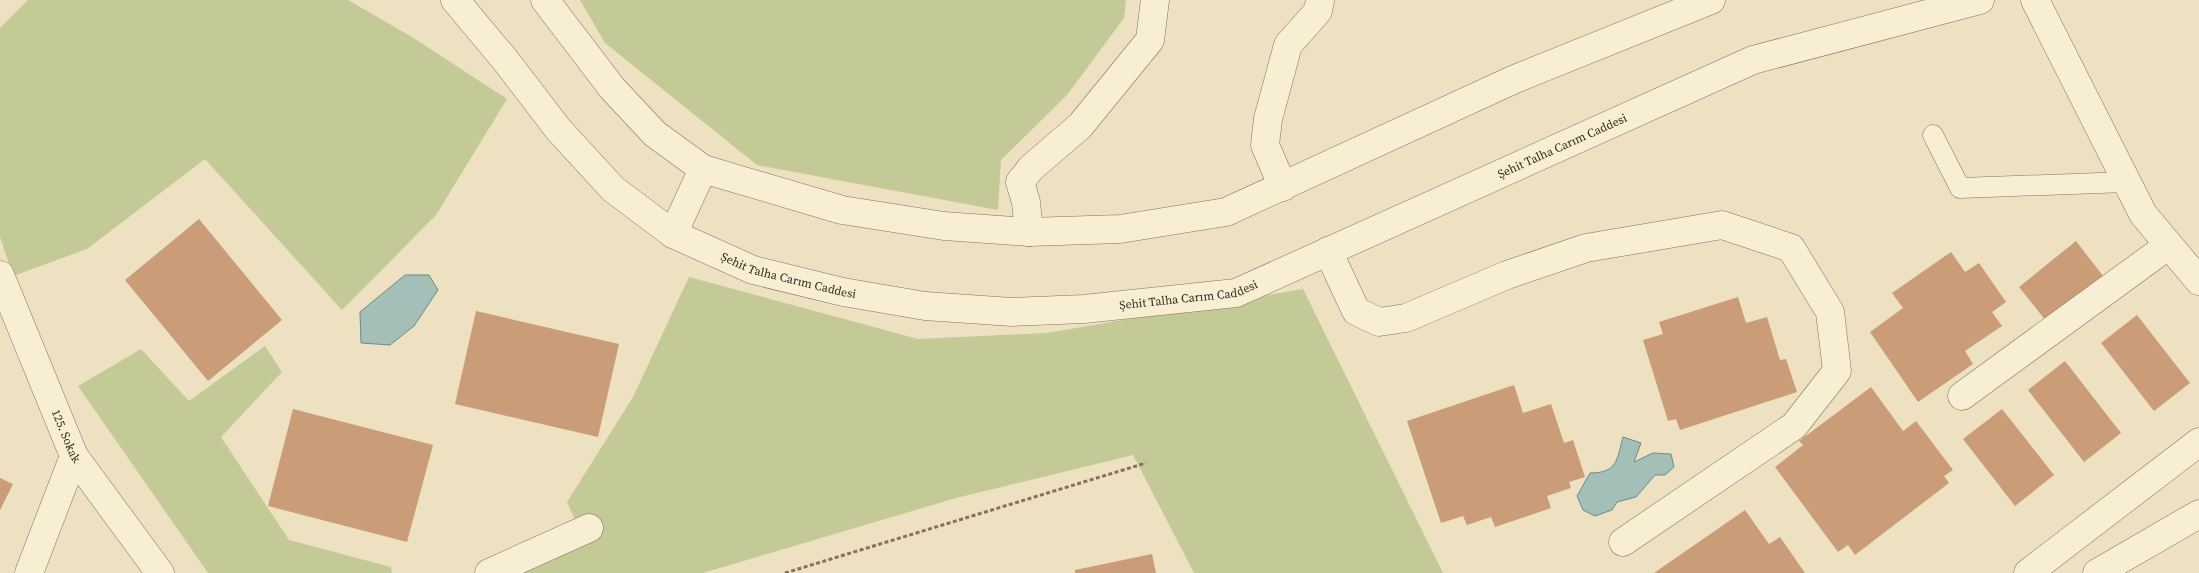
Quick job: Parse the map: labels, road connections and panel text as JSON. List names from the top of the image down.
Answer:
{
  "streets": {
    "street": ["Şehit Talha Carım Caddesi", "125. Sokak"]
  }
}
